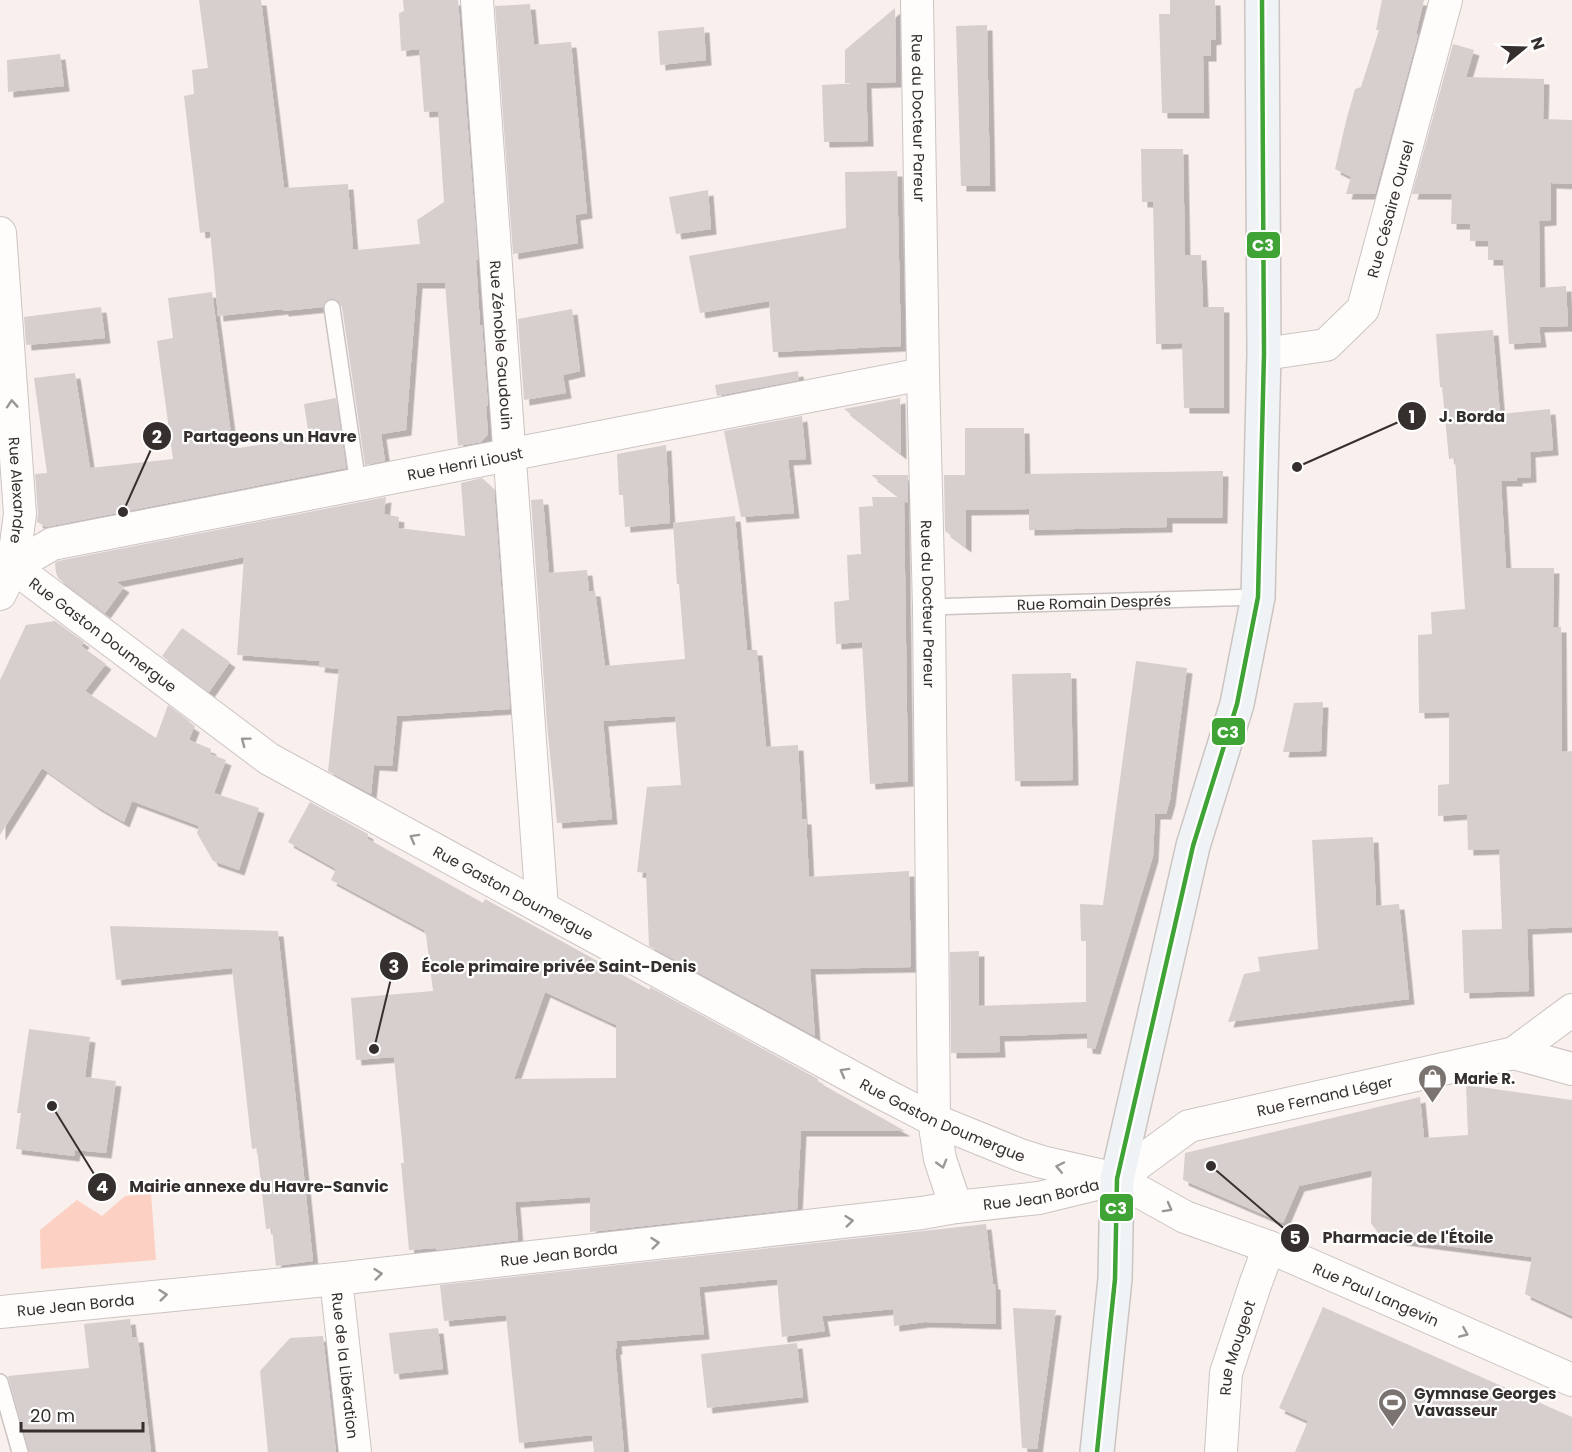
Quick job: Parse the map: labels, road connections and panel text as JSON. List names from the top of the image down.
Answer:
{
  "streets": {
    "street": [
      "Rue du Docteur Pareur",
      "Rue Césaire Oursel",
      "Rue Zénoble Gaudouin",
      "Rue Henri Lioust",
      "Rue Alexandre",
      "Rue Gaston Doumergue",
      "Rue Fernand Léger",
      "Rue Jean Borda",
      "Rue Paul Langevin",
      "Rue Mougeot",
      "Rue de la Libération"
    ],
    "lane": ["Rue Romain Després"]
  },
  "crossings": [
    ["Rue du Docteur Pareur", "Rue Henri Lioust"],
    ["Rue du Docteur Pareur", "Rue Romain Després"],
    ["Rue du Docteur Pareur", "Rue Gaston Doumergue"],
    ["Rue du Docteur Pareur", "Rue Jean Borda"],
    ["Rue Zénoble Gaudouin", "Rue Henri Lioust"],
    ["Rue Zénoble Gaudouin", "Rue Gaston Doumergue"],
    ["Rue Henri Lioust", "Rue Alexandre"],
    ["Rue Henri Lioust", "Rue Gaston Doumergue"],
    ["Rue Alexandre", "Rue Gaston Doumergue"],
    ["Rue Gaston Doumergue", "Rue Fernand Léger"],
    ["Rue Gaston Doumergue", "Rue Jean Borda"],
    ["Rue Gaston Doumergue", "Rue Paul Langevin"],
    ["Rue Fernand Léger", "Rue Jean Borda"],
    ["Rue Fernand Léger", "Rue Paul Langevin"],
    ["Rue Jean Borda", "Rue Paul Langevin"],
    ["Rue Jean Borda", "Rue de la Libération"],
    ["Rue Paul Langevin", "Rue Mougeot"]
  ],
  "one_way": [
    "Rue Alexandre",
    "Rue Gaston Doumergue",
    "Rue Jean Borda",
    "Rue Paul Langevin"
  ],
  "places": {
    "other": [
      "J. Borda",
      "Partageons un Havre",
      "École primaire privée Saint-Denis",
      "Mairie annexe du Havre-Sanvic",
      "Pharmacie de l'Étoile"
    ],
    "shop": ["Marie R."],
    "sports": ["Gymnase Georges Vavasseur"]
  },
  "lines": ["transit line C3"],
  "scale_bar": "20 m",
  "north": "right"
}
